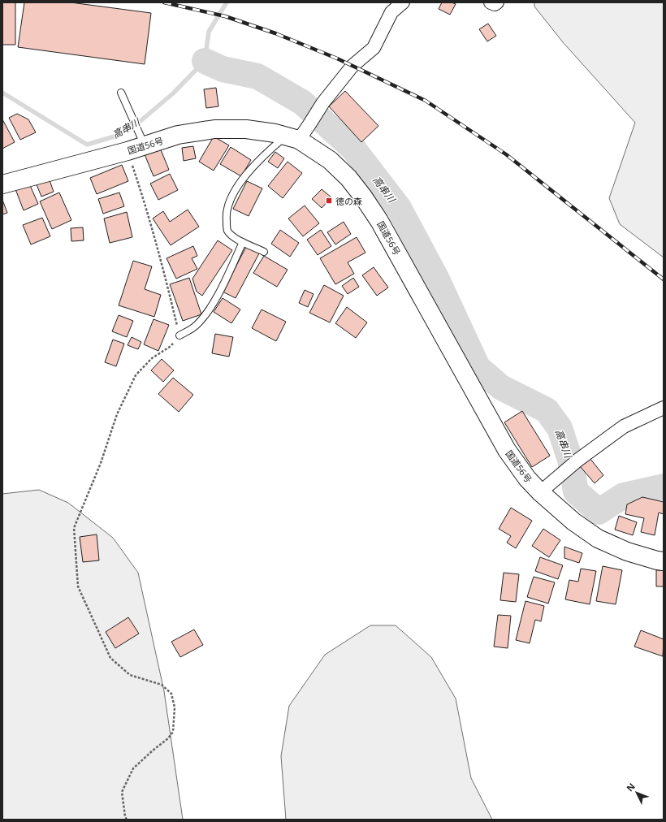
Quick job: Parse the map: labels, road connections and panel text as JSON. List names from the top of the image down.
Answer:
{
  "streets": {
    "highway": ["国道56号"]
  },
  "water": ["高串川"],
  "places": {
    "transit": ["徳の森"]
  },
  "north": "top left"
}
